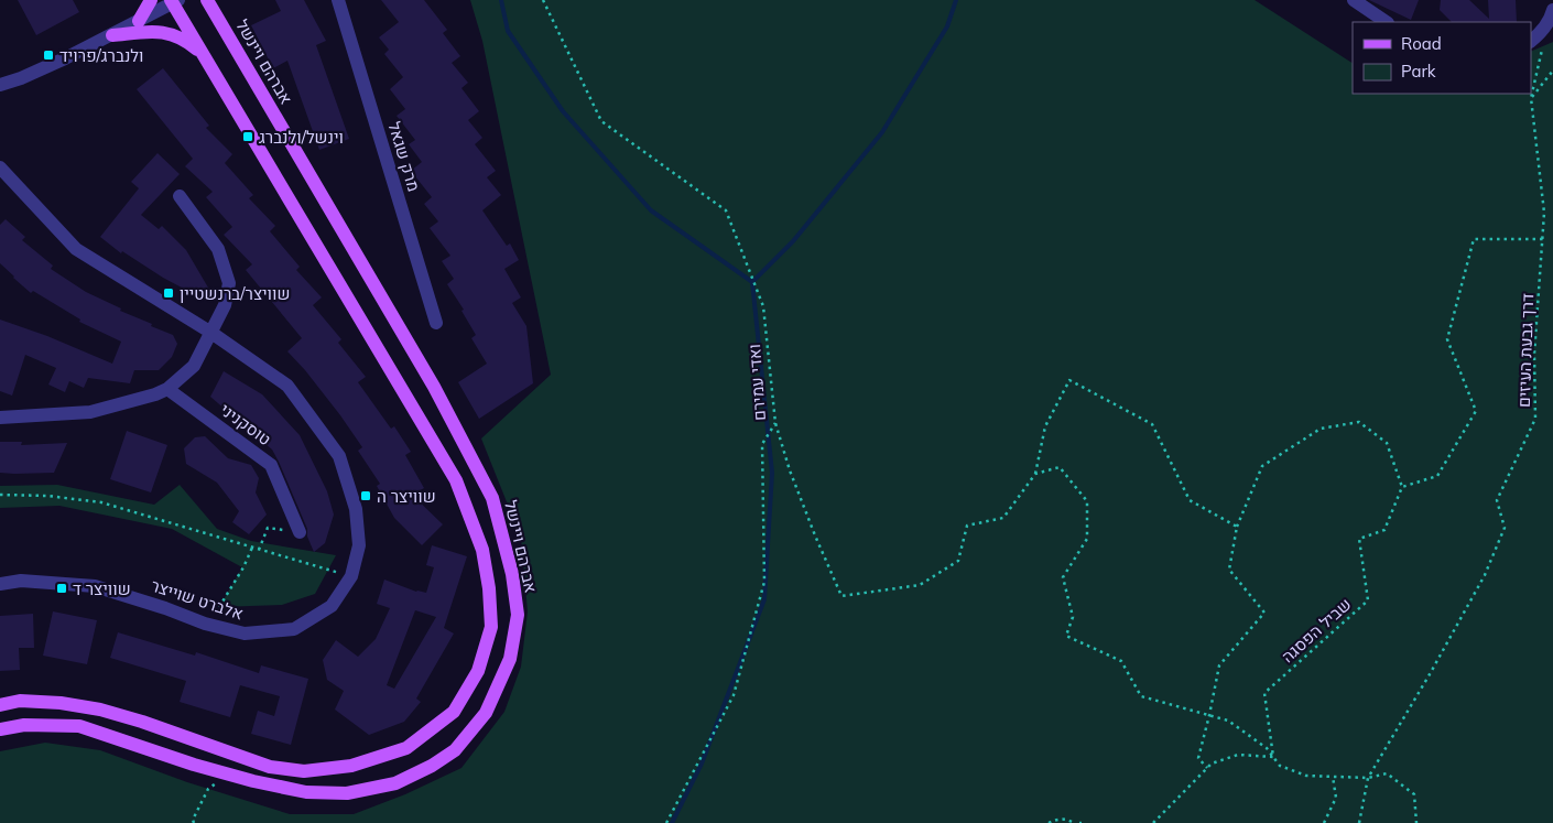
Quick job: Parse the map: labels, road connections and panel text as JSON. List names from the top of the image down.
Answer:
{
  "streets": {
    "main road": ["אברהם ויינשל"],
    "street": ["מרק שגאל", "טוסקניני", "אלברט שוייצר"],
    "path": ["דרך גבעת העיזים", "ואדי עמירם", "שביל הפסגה"]
  },
  "places": {
    "transit": [
      "ולנברג/פרויד",
      "וינשל/ולנברג",
      "שוויצר/ברנשטיין",
      "שוויצר ה",
      "שוויצר ד"
    ]
  },
  "legend": ["Road", "Park"]
}
